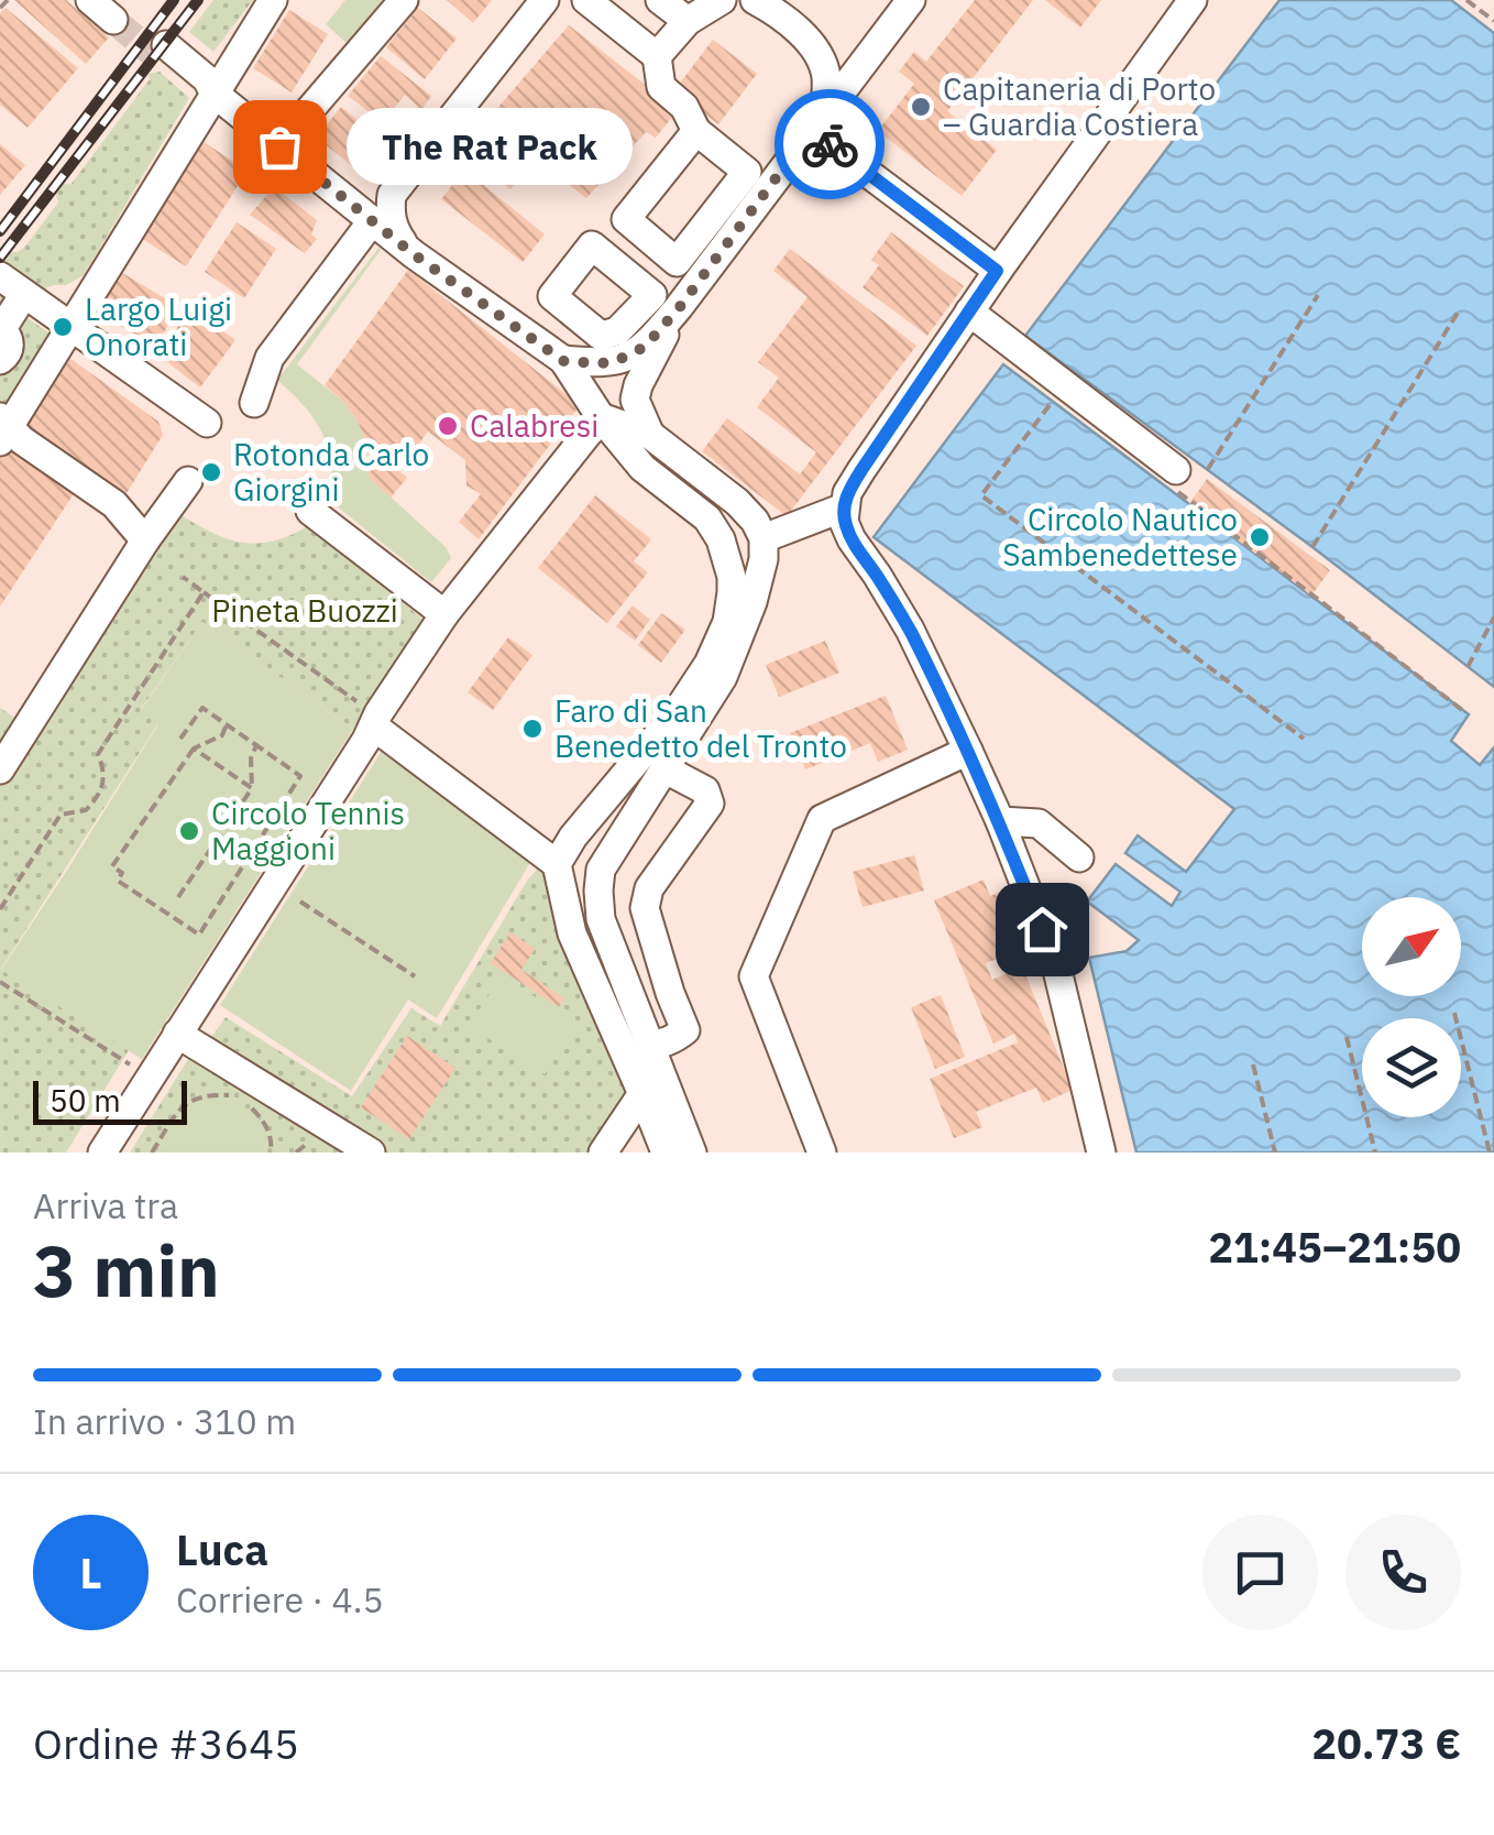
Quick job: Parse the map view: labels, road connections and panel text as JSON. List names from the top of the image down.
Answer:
{
  "parks": ["Pineta Buozzi"],
  "places": [
    "Capitaneria di Porto – Guardia Costiera",
    "The Rat Pack",
    "Largo Luigi Onorati",
    "Calabresi",
    "Rotonda Carlo Giorgini",
    "Circolo Nautico Sambenedettese",
    "Faro di San Benedetto del Tronto",
    "Circolo Tennis Maggioni"
  ],
  "scale_bar": "50 m",
  "north": "top right",
  "page": {
    "bubble": "The Rat Pack",
    "scale": "50 m",
    "heading": ["3 min", "Arriva tra", "21:45–21:50"],
    "panel": [
      "Luca",
      "Corriere · 4.5",
      "Ordine #3645",
      "20.73 €"
    ],
    "bar": "In arrivo · 310 m",
    "round": "L"
  }
}
